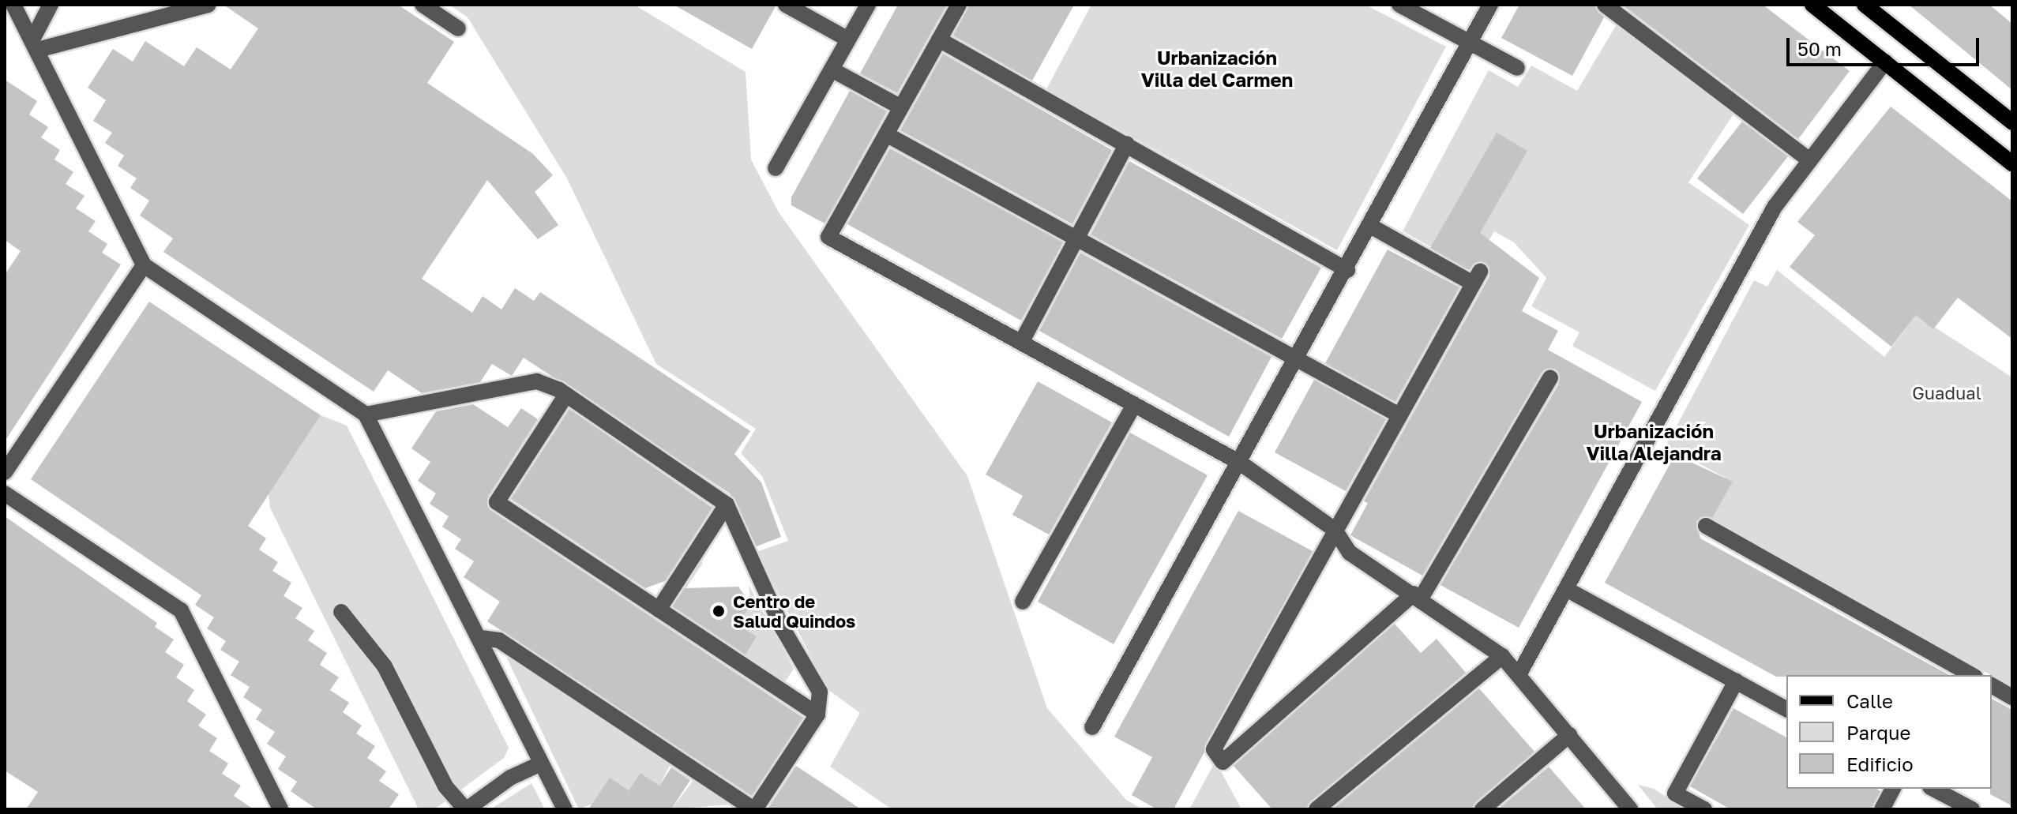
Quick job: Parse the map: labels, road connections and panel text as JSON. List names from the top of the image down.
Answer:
{
  "districts": ["Urbanización Villa del Carmen", "Urbanización Villa Alejandra"],
  "parks": ["Guadual"],
  "places": ["Centro de Salud Quindos"],
  "legend": ["Calle", "Parque", "Edificio"],
  "scale_bar": "50 m"
}
